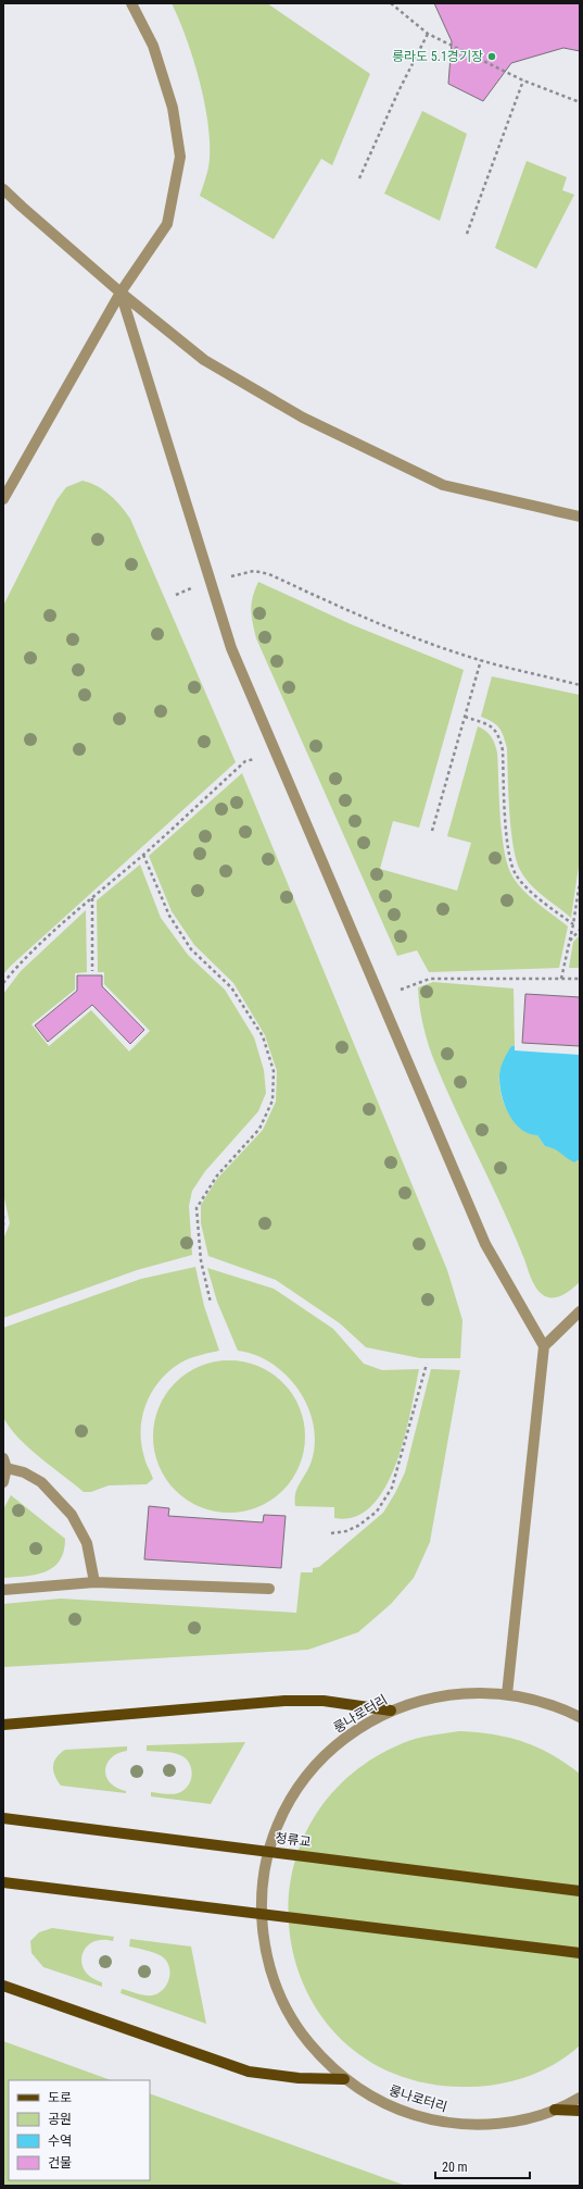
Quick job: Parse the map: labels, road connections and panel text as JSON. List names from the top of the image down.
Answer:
{
  "streets": {
    "main road": ["청류교"],
    "street": ["룽나로터리"]
  },
  "places": ["릉라도 5.1경기장"],
  "legend": [
    "도로",
    "공원",
    "수역",
    "건물"
  ],
  "scale_bar": "20 m"
}
